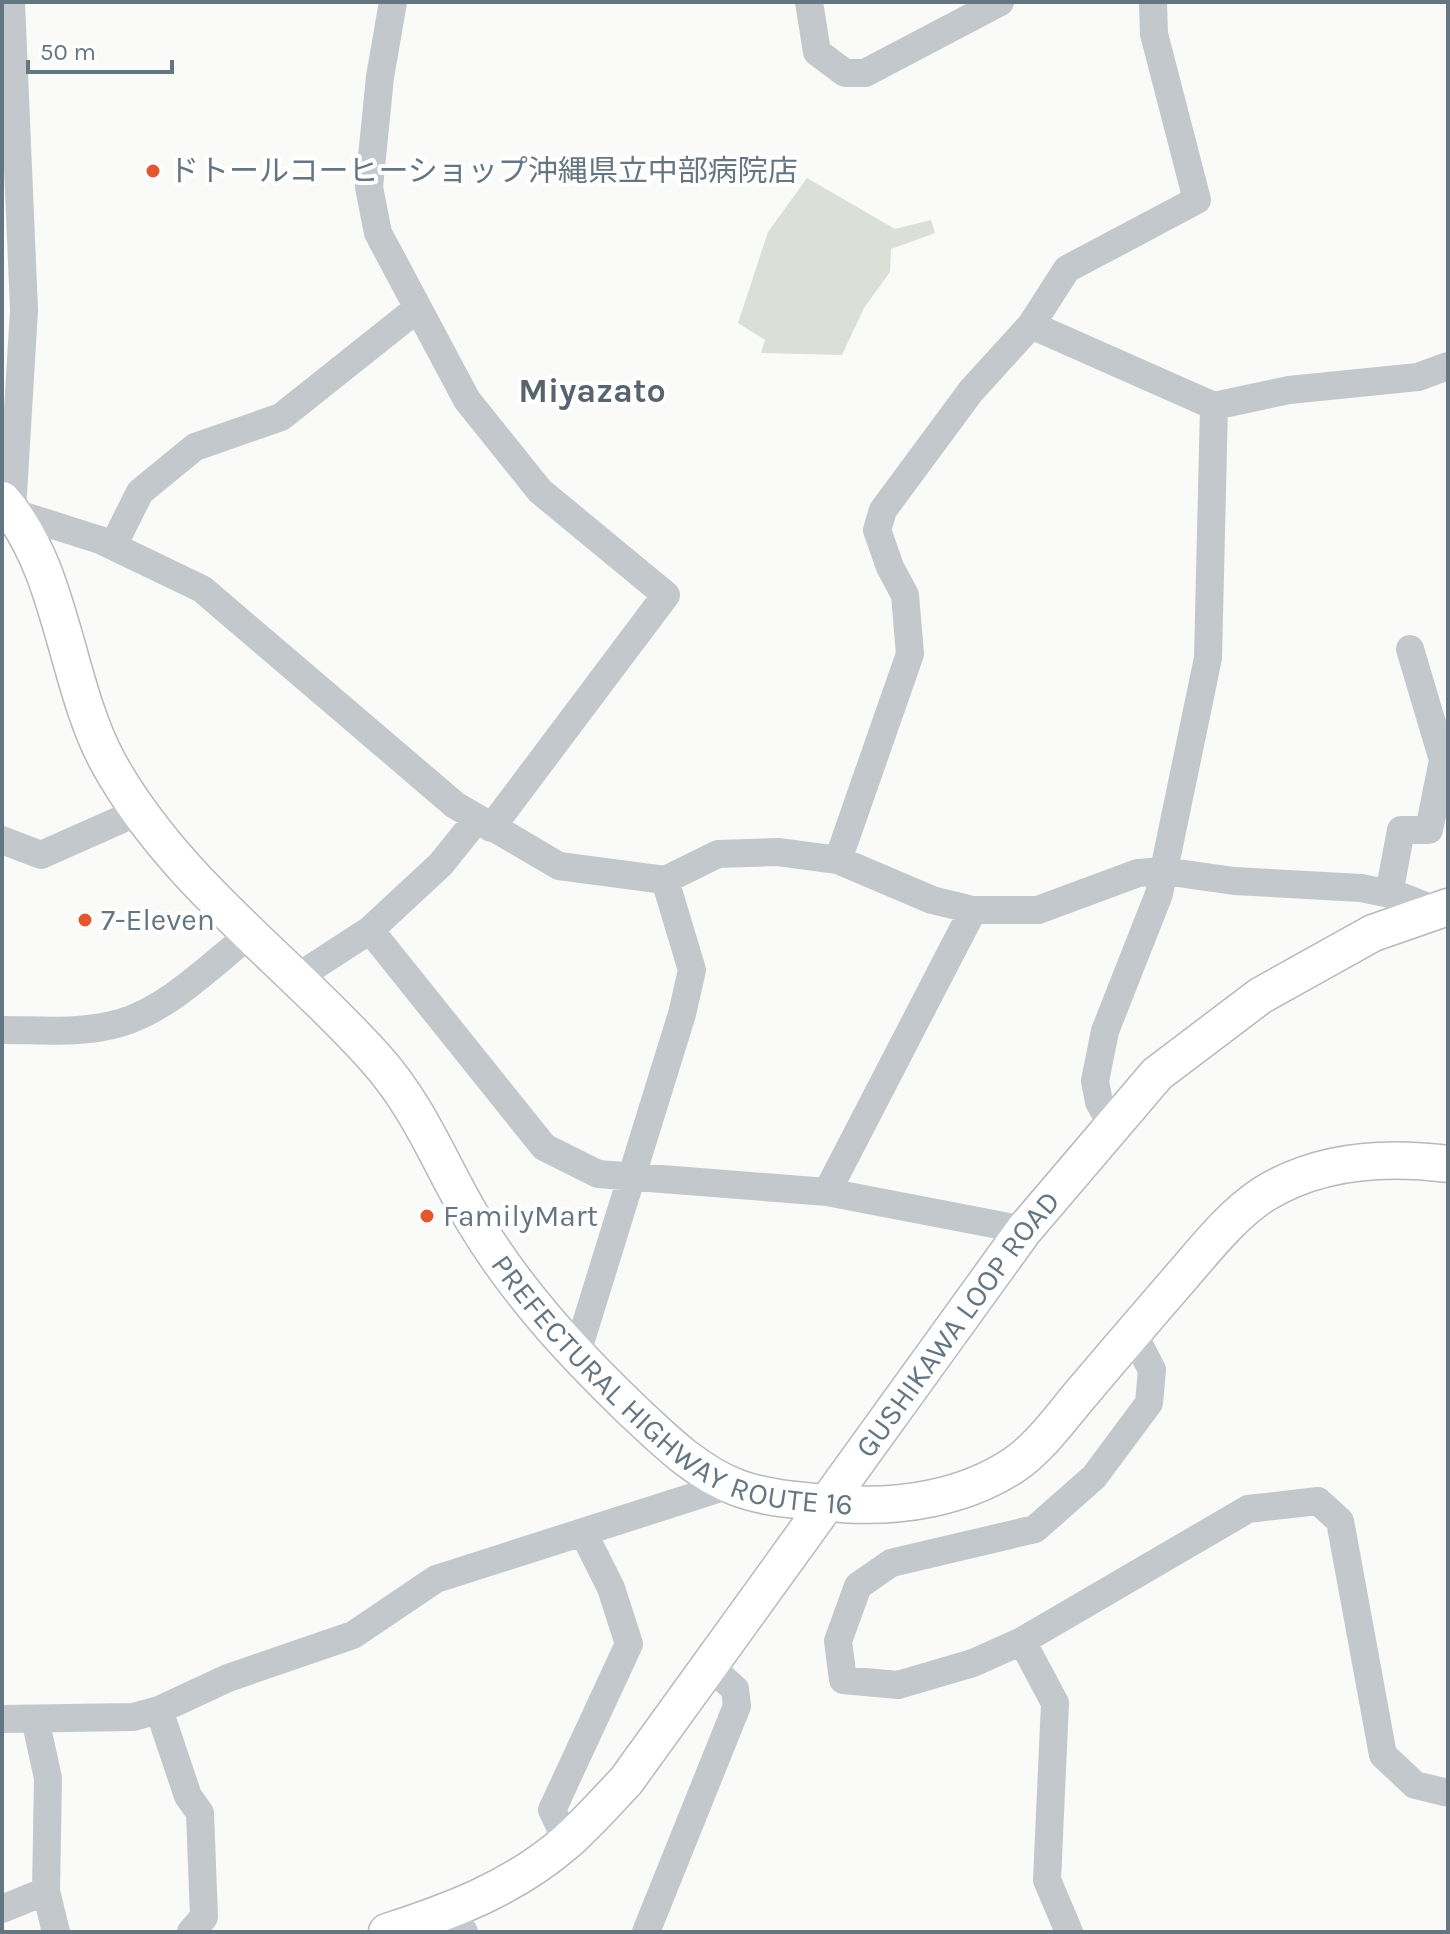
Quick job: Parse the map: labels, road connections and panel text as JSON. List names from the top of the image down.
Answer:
{
  "streets": {
    "main road": ["GUSHIKAWA LOOP ROAD", "PREFECTURAL HIGHWAY ROUTE 16"]
  },
  "crossings": [
    ["GUSHIKAWA LOOP ROAD", "PREFECTURAL HIGHWAY ROUTE 16"]
  ],
  "districts": ["Miyazato"],
  "places": ["ドトールコーヒーショップ沖縄県立中部病院店", "7-Eleven", "FamilyMart"],
  "scale_bar": "50 m"
}
